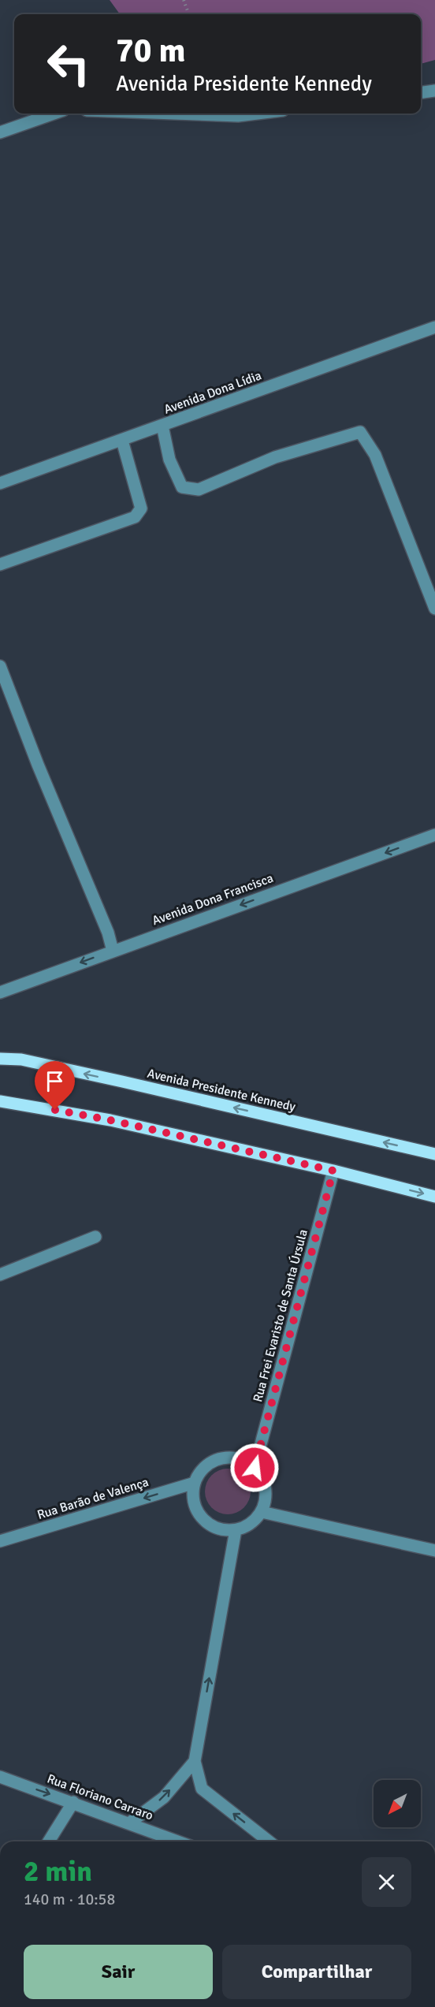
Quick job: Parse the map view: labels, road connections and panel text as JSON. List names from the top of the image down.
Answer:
{
  "streets": {
    "main road": ["Avenida Presidente Kennedy"],
    "street": [
      "Avenida Dona Lídia",
      "Avenida Dona Francisca",
      "Rua Frei Evaristo de Santa Úrsula",
      "Rua Barão de Valença",
      "Rua Floriano Carraro"
    ]
  },
  "crossings": [
    ["Rua Frei Evaristo de Santa Úrsula", "Rua Barão de Valença"]
  ],
  "one_way": ["Avenida Dona Francisca", "Rua Barão de Valença", "Rua Floriano Carraro"],
  "north": "bottom left",
  "page": {
    "turn": ["70 m", "Avenida Presidente Kennedy"],
    "heading": ["2 min", "140 m · 10:58"],
    "buttons": ["Sair", "Compartilhar"]
  }
}
